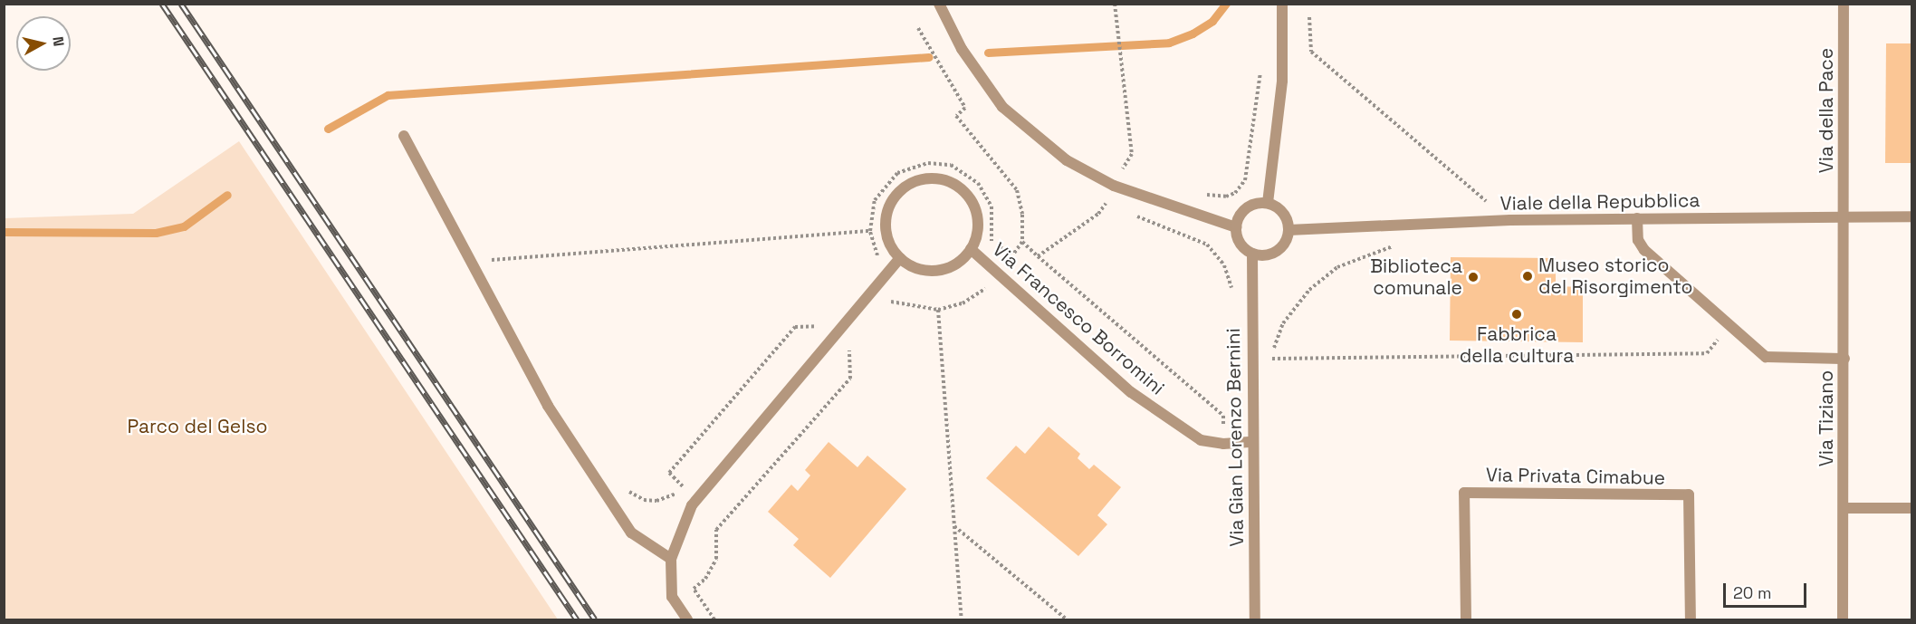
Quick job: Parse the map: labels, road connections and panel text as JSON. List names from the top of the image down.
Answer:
{
  "streets": {
    "street": [
      "Via della Pace",
      "Viale della Repubblica",
      "Via Francesco Borromini",
      "Via Tiziano",
      "Via Gian Lorenzo Bernini",
      "Via Privata Cimabue"
    ]
  },
  "crossings": [
    ["Via della Pace", "Viale della Repubblica"],
    ["Via della Pace", "Via Tiziano"],
    ["Viale della Repubblica", "Via Tiziano"],
    ["Viale della Repubblica", "Via Gian Lorenzo Bernini"],
    ["Via Francesco Borromini", "Via Gian Lorenzo Bernini"]
  ],
  "parks": ["Parco del Gelso"],
  "places": ["Museo storico del Risorgimento", "Biblioteca comunale", "Fabbrica della cultura"],
  "scale_bar": "20 m",
  "north": "right"
}
